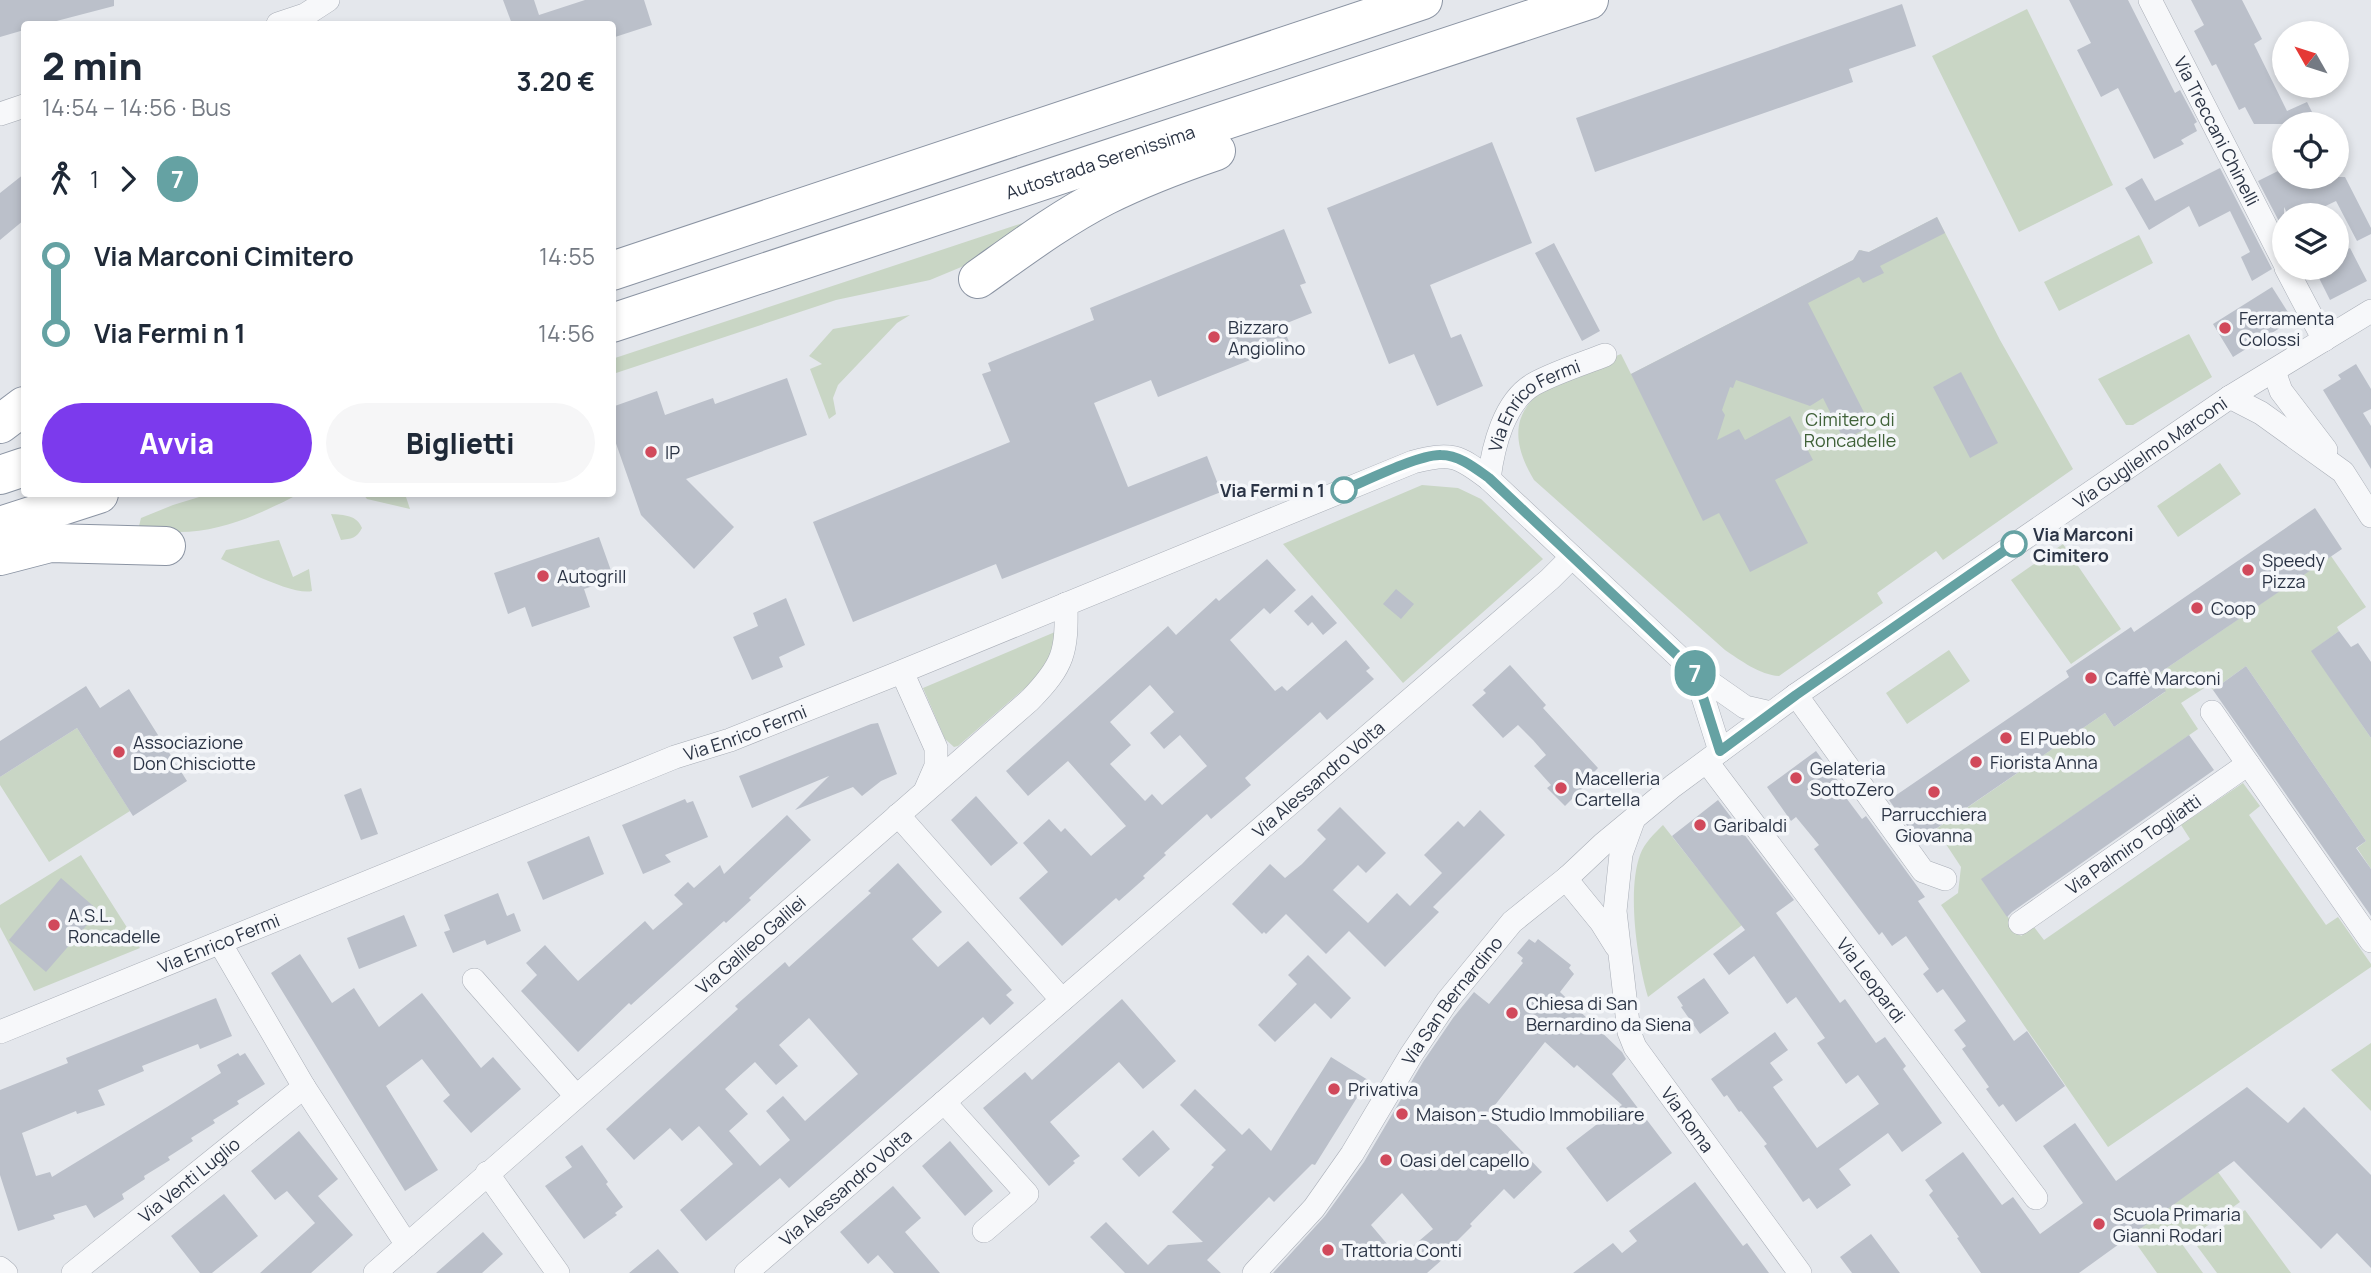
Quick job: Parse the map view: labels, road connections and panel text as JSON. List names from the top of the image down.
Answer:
{
  "streets": {
    "highway": ["Autostrada Serenissima"],
    "street": [
      "Via Treccani Chinelli",
      "Via Enrico Fermi",
      "Via Guglielmo Marconi",
      "Via Alessandro Volta",
      "Via Palmiro Togliatti",
      "Via Galileo Galilei",
      "Via Leopardi",
      "Via San Bernardino",
      "Via Roma",
      "Via Venti Luglio"
    ]
  },
  "crossings": [
    ["Via Enrico Fermi", "Via Guglielmo Marconi"],
    ["Via Enrico Fermi", "Via Alessandro Volta"],
    ["Via Enrico Fermi", "Via Galileo Galilei"],
    ["Via Enrico Fermi", "Via Leopardi"],
    ["Via Guglielmo Marconi", "Via Leopardi"],
    ["Via Guglielmo Marconi", "Via San Bernardino"],
    ["Via Guglielmo Marconi", "Via Roma"],
    ["Via San Bernardino", "Via Roma"]
  ],
  "parks": ["Cimitero di Roncadelle"],
  "places": [
    "Ferramenta Colossi",
    "Bizzaro Angiolino",
    "IP",
    "Via Fermi n 1",
    "Via Marconi Cimitero",
    "Speedy Pizza",
    "Autogrill",
    "Coop",
    "Caffè Marconi",
    "El Pueblo",
    "Associazione Don Chisciotte",
    "Fiorista Anna",
    "Gelateria SottoZero",
    "Macelleria Cartella",
    "Parrucchiera Giovanna",
    "Garibaldi",
    "A.S.L. Roncadelle",
    "Chiesa di San Bernardino da Siena",
    "Privativa",
    "Maison - Studio Immobiliare",
    "Oasi del capello",
    "Scuola Primaria Gianni Rodari",
    "Trattoria Conti"
  ],
  "lines": ["bus line 7"],
  "north": "top left",
  "page": {
    "on_map": "7",
    "heading": ["2 min", "14:54 – 14:56 · Bus", "3.20 €"],
    "legs": ["1", "7"],
    "list": [
      {
        "name": "Via Marconi Cimitero",
        "value": "14:55"
      },
      {
        "name": "Via Fermi n 1",
        "value": "14:56"
      }
    ],
    "buttons": ["Avvia", "Biglietti"]
  }
}
